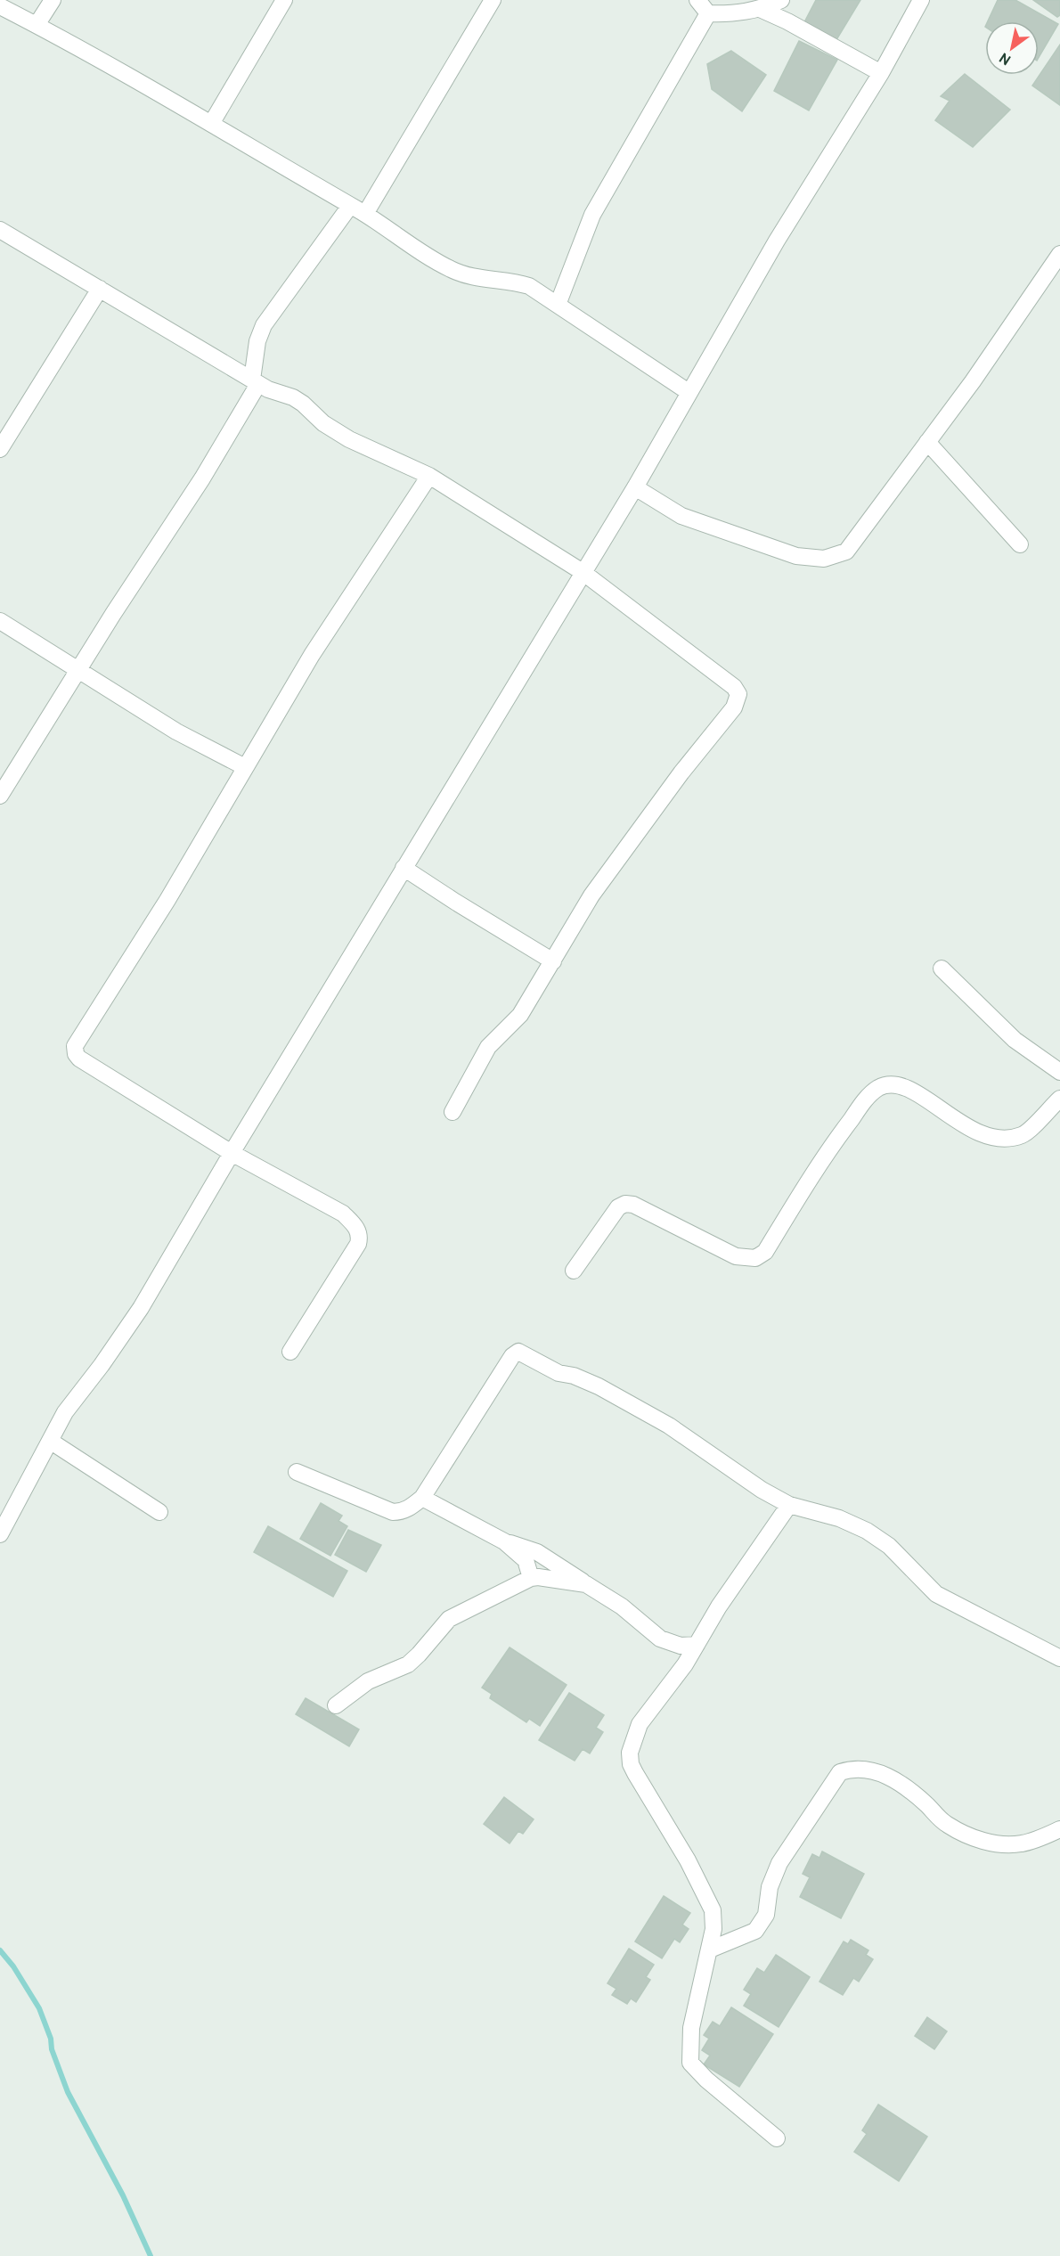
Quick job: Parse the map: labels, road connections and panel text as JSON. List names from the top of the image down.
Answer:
{
  "north": "bottom left"
}
